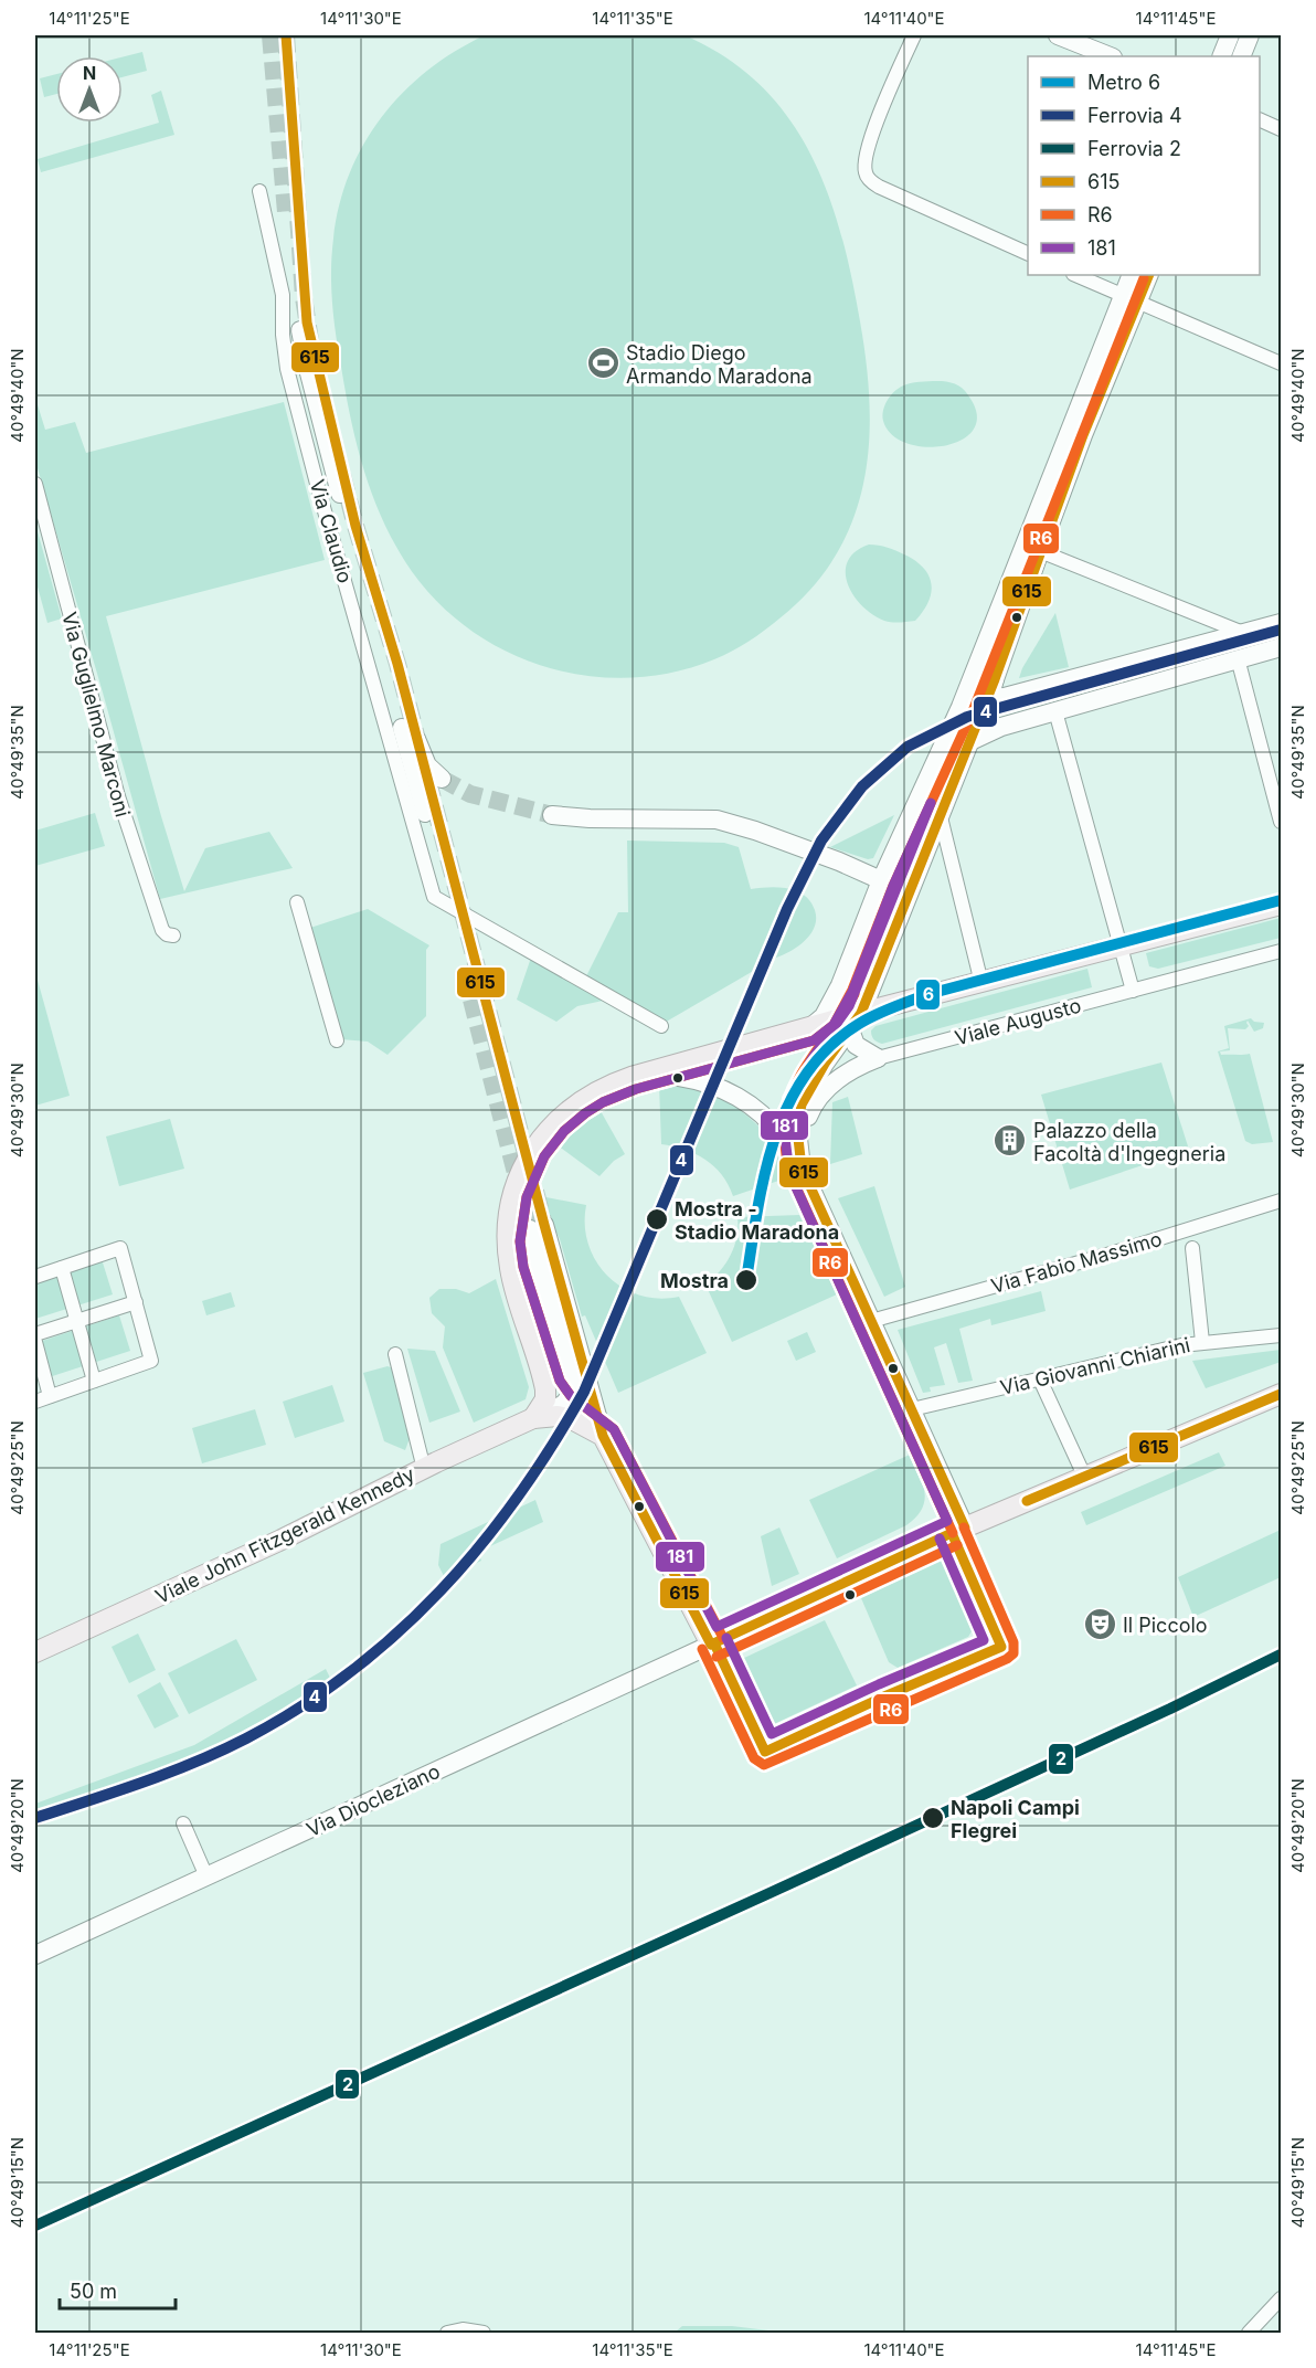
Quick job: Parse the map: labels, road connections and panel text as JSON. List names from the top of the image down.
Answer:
{
  "streets": {
    "main road": [
      "Via Claudio",
      "Viale Augusto",
      "Viale John Fitzgerald Kennedy",
      "Via Diocleziano"
    ],
    "street": ["Via Guglielmo Marconi", "Via Fabio Massimo", "Via Giovanni Chiarini"]
  },
  "places": {
    "sports": ["Stadio Diego Armando Maradona"],
    "building": ["Palazzo della Facoltà d'Ingegneria"],
    "other": ["Mostra - Stadio Maradona", "Mostra", "Napoli Campi Flegrei"],
    "theatre": ["Il Piccolo"]
  },
  "lines": [
    "transit line 615",
    "transit line R6",
    "rail line 4",
    "transit line 181",
    "metro line 6",
    "rail line 2"
  ],
  "legend": [
    "Metro 6",
    "Ferrovia 4",
    "Ferrovia 2",
    "615",
    "R6",
    "181"
  ],
  "scale_bar": "50 m",
  "north": "top",
  "coordinates": [
    "14°11'25\"E",
    "14°11'30\"E",
    "14°11'35\"E",
    "14°11'40\"E",
    "14°11'45\"E",
    "40°49'40\"N",
    "40°49'35\"N",
    "40°49'30\"N",
    "40°49'25\"N",
    "40°49'20\"N",
    "40°49'15\"N"
  ]
}
